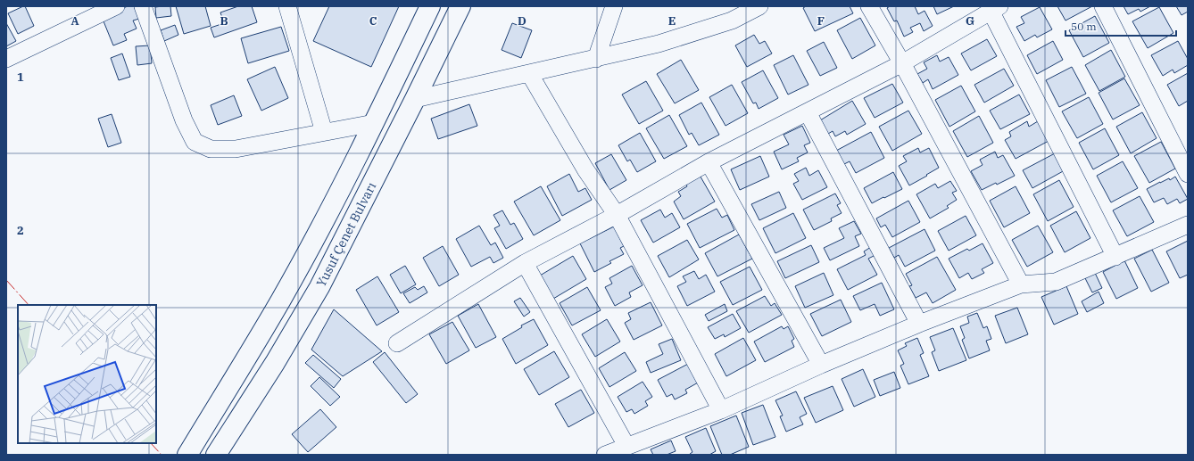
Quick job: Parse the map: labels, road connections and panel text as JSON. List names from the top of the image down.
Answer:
{
  "streets": {
    "highway": ["Yusuf Çenet Bulvarı"]
  },
  "scale_bar": "50 m",
  "grid": {
    "columns": [
      "A",
      "B",
      "C",
      "D",
      "E",
      "F",
      "G"
    ],
    "rows": ["1", "2"]
  }
}
